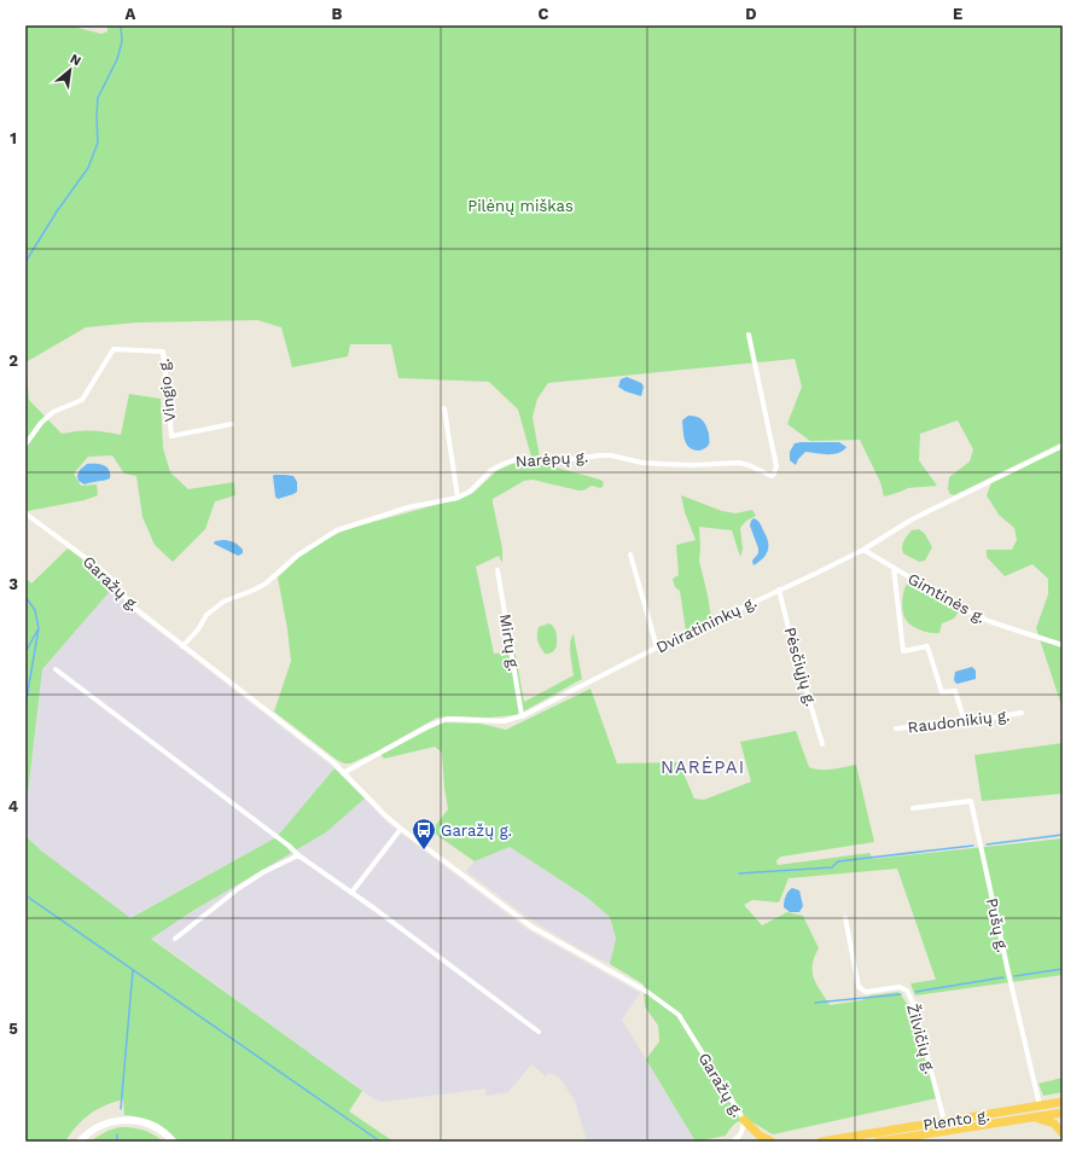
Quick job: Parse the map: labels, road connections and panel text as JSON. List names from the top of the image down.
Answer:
{
  "streets": {
    "highway": ["Plento g."],
    "street": [
      "Vingio g.",
      "Narėpų g.",
      "Garažų g.",
      "Gimtinės g.",
      "Dviratininkų g.",
      "Mirtų g.",
      "Pėsčiųjų g.",
      "Raudonikių g.",
      "Pušų g.",
      "Žilvičių g."
    ]
  },
  "crossings": [
    ["Narėpų g.", "Garažų g."],
    ["Garažų g.", "Dviratininkų g."],
    ["Gimtinės g.", "Dviratininkų g."],
    ["Dviratininkų g.", "Mirtų g."],
    ["Dviratininkų g.", "Pėsčiųjų g."],
    ["Pušų g.", "Plento g."],
    ["Žilvičių g.", "Plento g."]
  ],
  "districts": ["NARĖPAI"],
  "parks": ["Pilėnų miškas"],
  "places": {
    "bus stop": ["Garažų g."]
  },
  "north": "top right",
  "grid": {
    "columns": [
      "A",
      "B",
      "C",
      "D",
      "E"
    ],
    "rows": [
      "1",
      "2",
      "3",
      "4",
      "5"
    ]
  }
}
